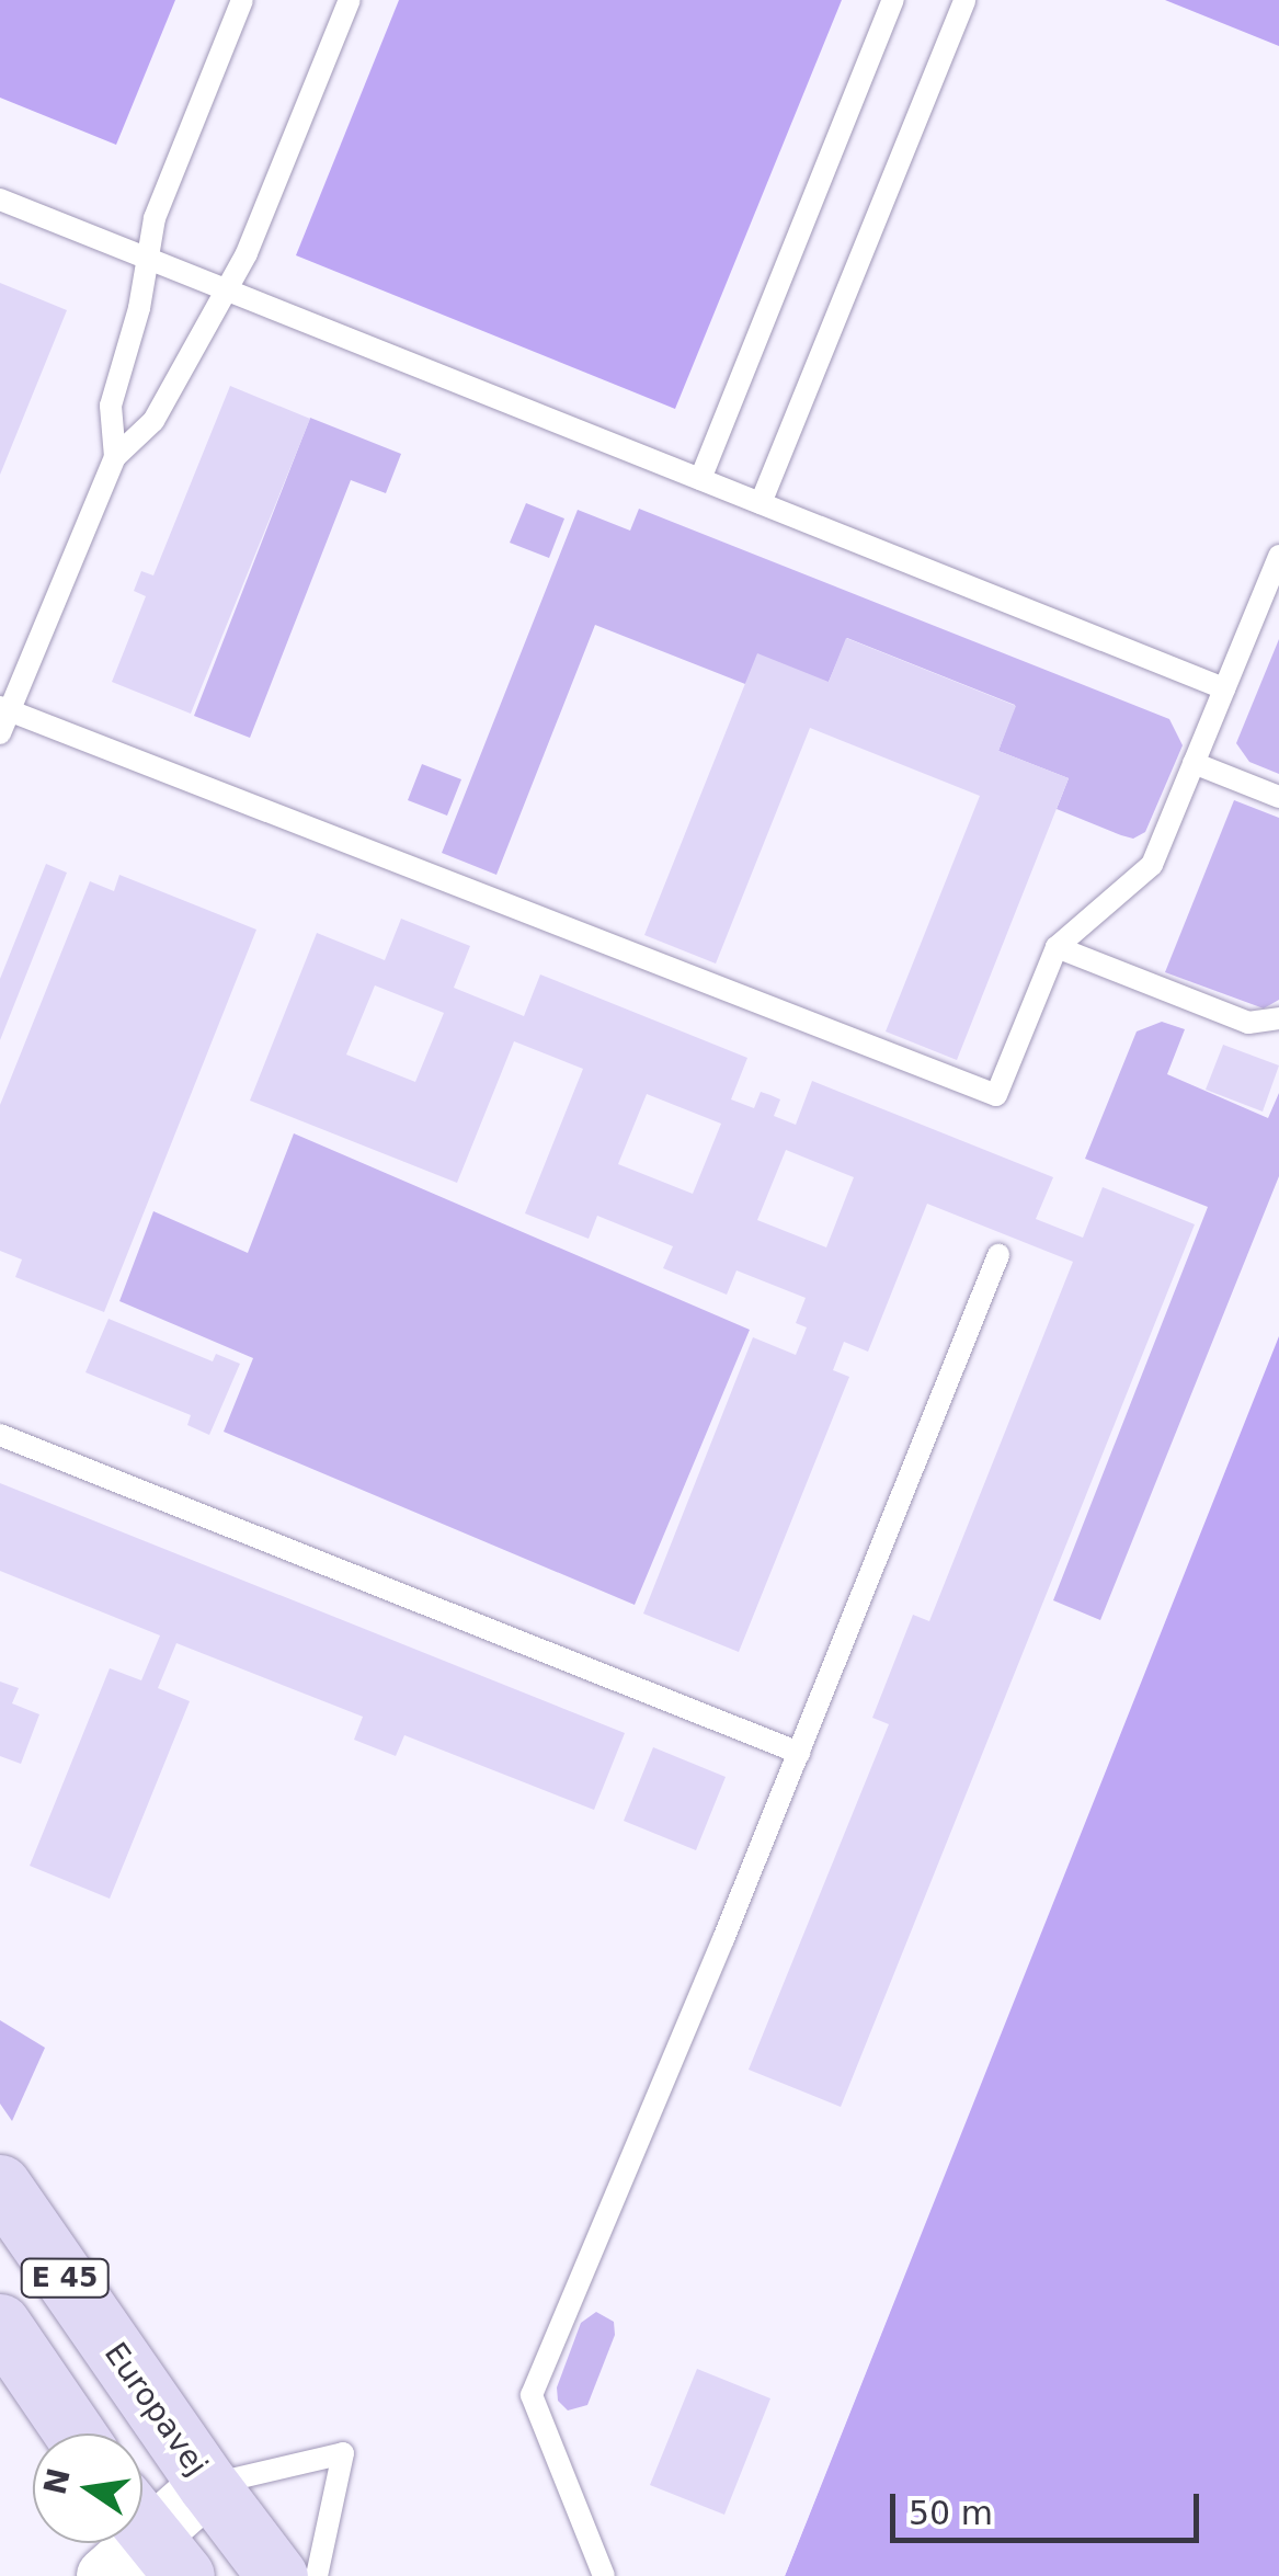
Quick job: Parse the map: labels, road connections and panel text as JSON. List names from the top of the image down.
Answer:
{
  "streets": {
    "main road": ["E 45", "Europavej"]
  },
  "scale_bar": "50 m",
  "north": "left"
}
